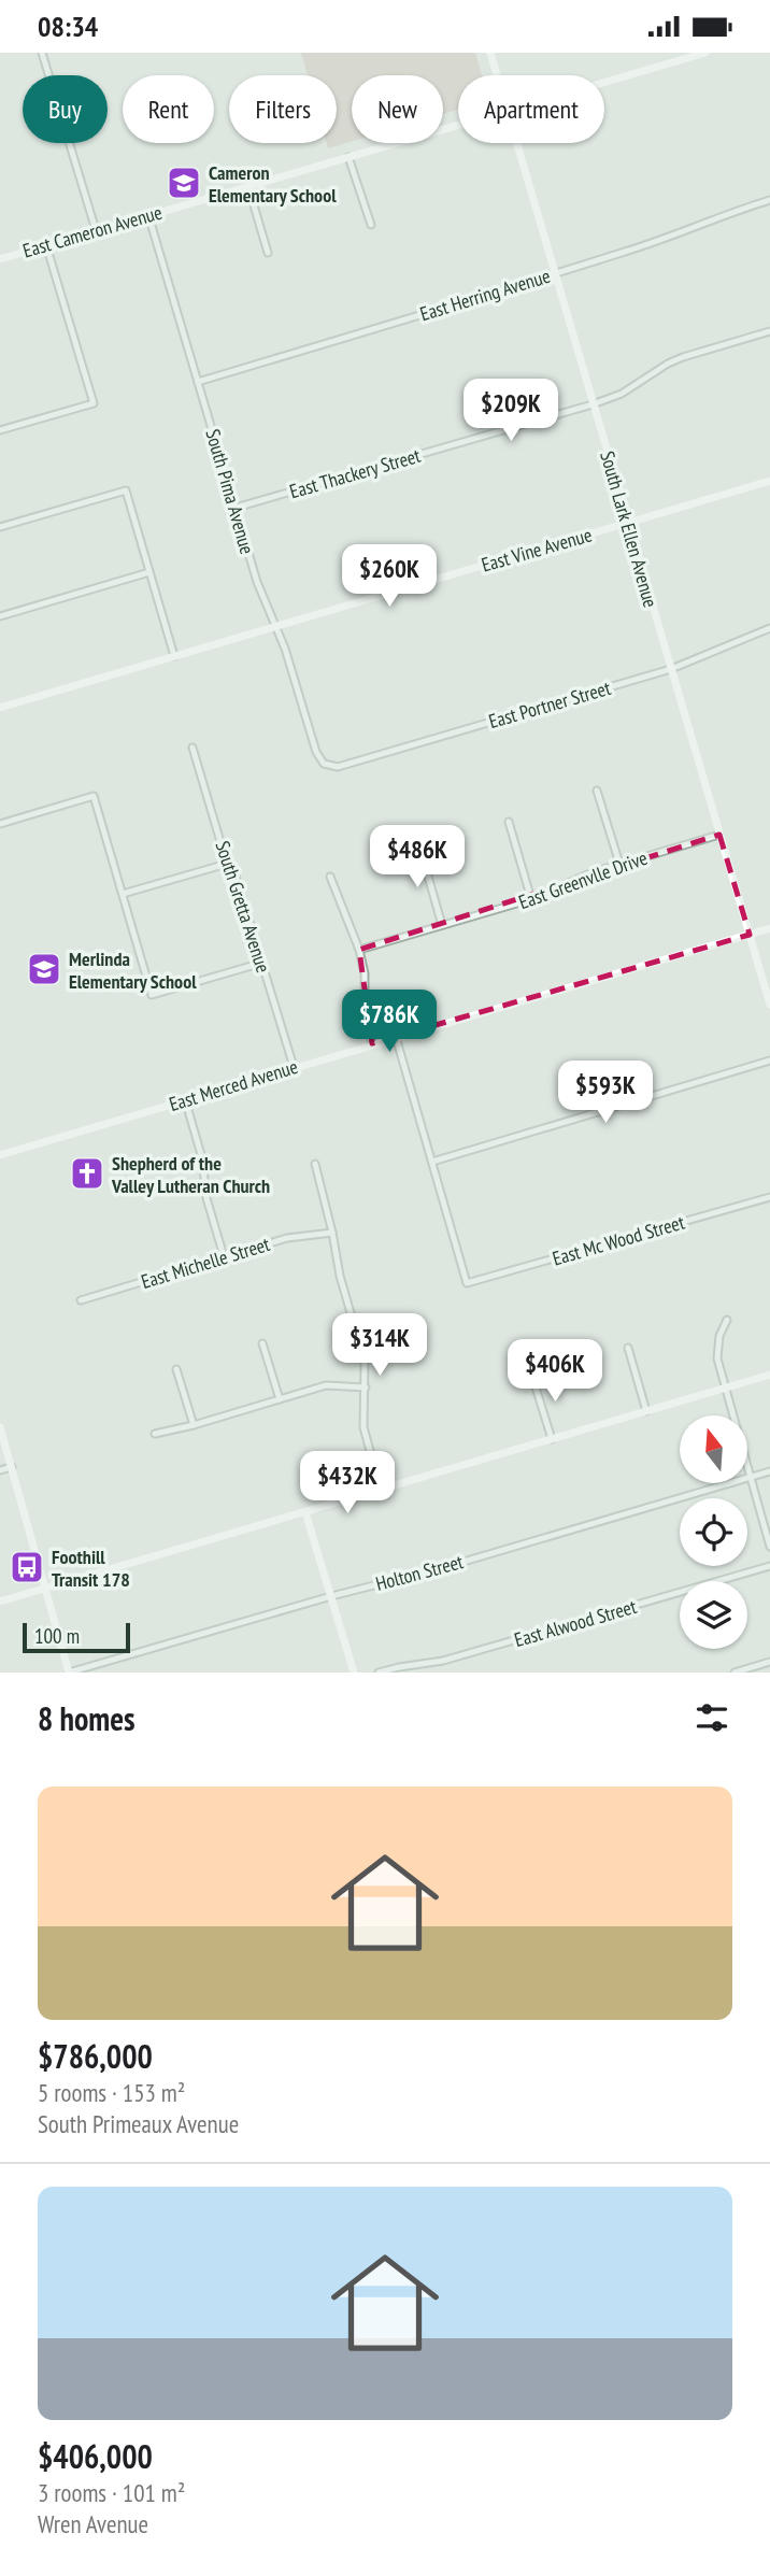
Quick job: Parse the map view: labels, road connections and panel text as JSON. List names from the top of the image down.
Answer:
{
  "streets": {
    "street": [
      "East Cameron Avenue",
      "East Herring Avenue",
      "East Thackery Street",
      "South Pima Avenue",
      "South Lark Ellen Avenue",
      "East Vine Avenue",
      "East Portner Street",
      "East Greenvlle Drive",
      "South Gretta Avenue",
      "East Merced Avenue",
      "East Mc Wood Street",
      "East Michelle Street",
      "Holton Street",
      "East Alwood Street"
    ]
  },
  "crossings": [
    ["East Cameron Avenue", "South Pima Avenue"],
    ["East Herring Avenue", "South Pima Avenue"],
    ["East Herring Avenue", "South Lark Ellen Avenue"],
    ["East Thackery Street", "South Pima Avenue"],
    ["East Thackery Street", "South Lark Ellen Avenue"],
    ["South Pima Avenue", "East Vine Avenue"],
    ["South Pima Avenue", "East Portner Street"],
    ["South Lark Ellen Avenue", "East Vine Avenue"],
    ["South Lark Ellen Avenue", "East Portner Street"],
    ["South Lark Ellen Avenue", "East Greenvlle Drive"],
    ["South Lark Ellen Avenue", "East Merced Avenue"],
    ["South Gretta Avenue", "East Merced Avenue"]
  ],
  "places": {
    "school or university": ["Cameron Elementary School", "Merlinda Elementary School"],
    "church": ["Shepherd of the Valley Lutheran Church"],
    "bus stop": ["Foothill Transit 178"]
  },
  "scale_bar": "100 m",
  "north": "top",
  "page": {
    "status": "08:34",
    "chip": [
      "Buy",
      "Rent",
      "Filters",
      "New",
      "Apartment"
    ],
    "price": [
      "$209K",
      "$260K",
      "$486K",
      "$786K",
      "$593K",
      "$314K",
      "$406K",
      "$432K"
    ],
    "scale": "100 m",
    "heading": "8 homes",
    "list": [
      {
        "name": "$786,000",
        "note": "5 rooms · 153 m² · South Primeaux Avenue"
      },
      {
        "name": "$406,000",
        "note": "3 rooms · 101 m² · Wren Avenue"
      }
    ]
  }
}
